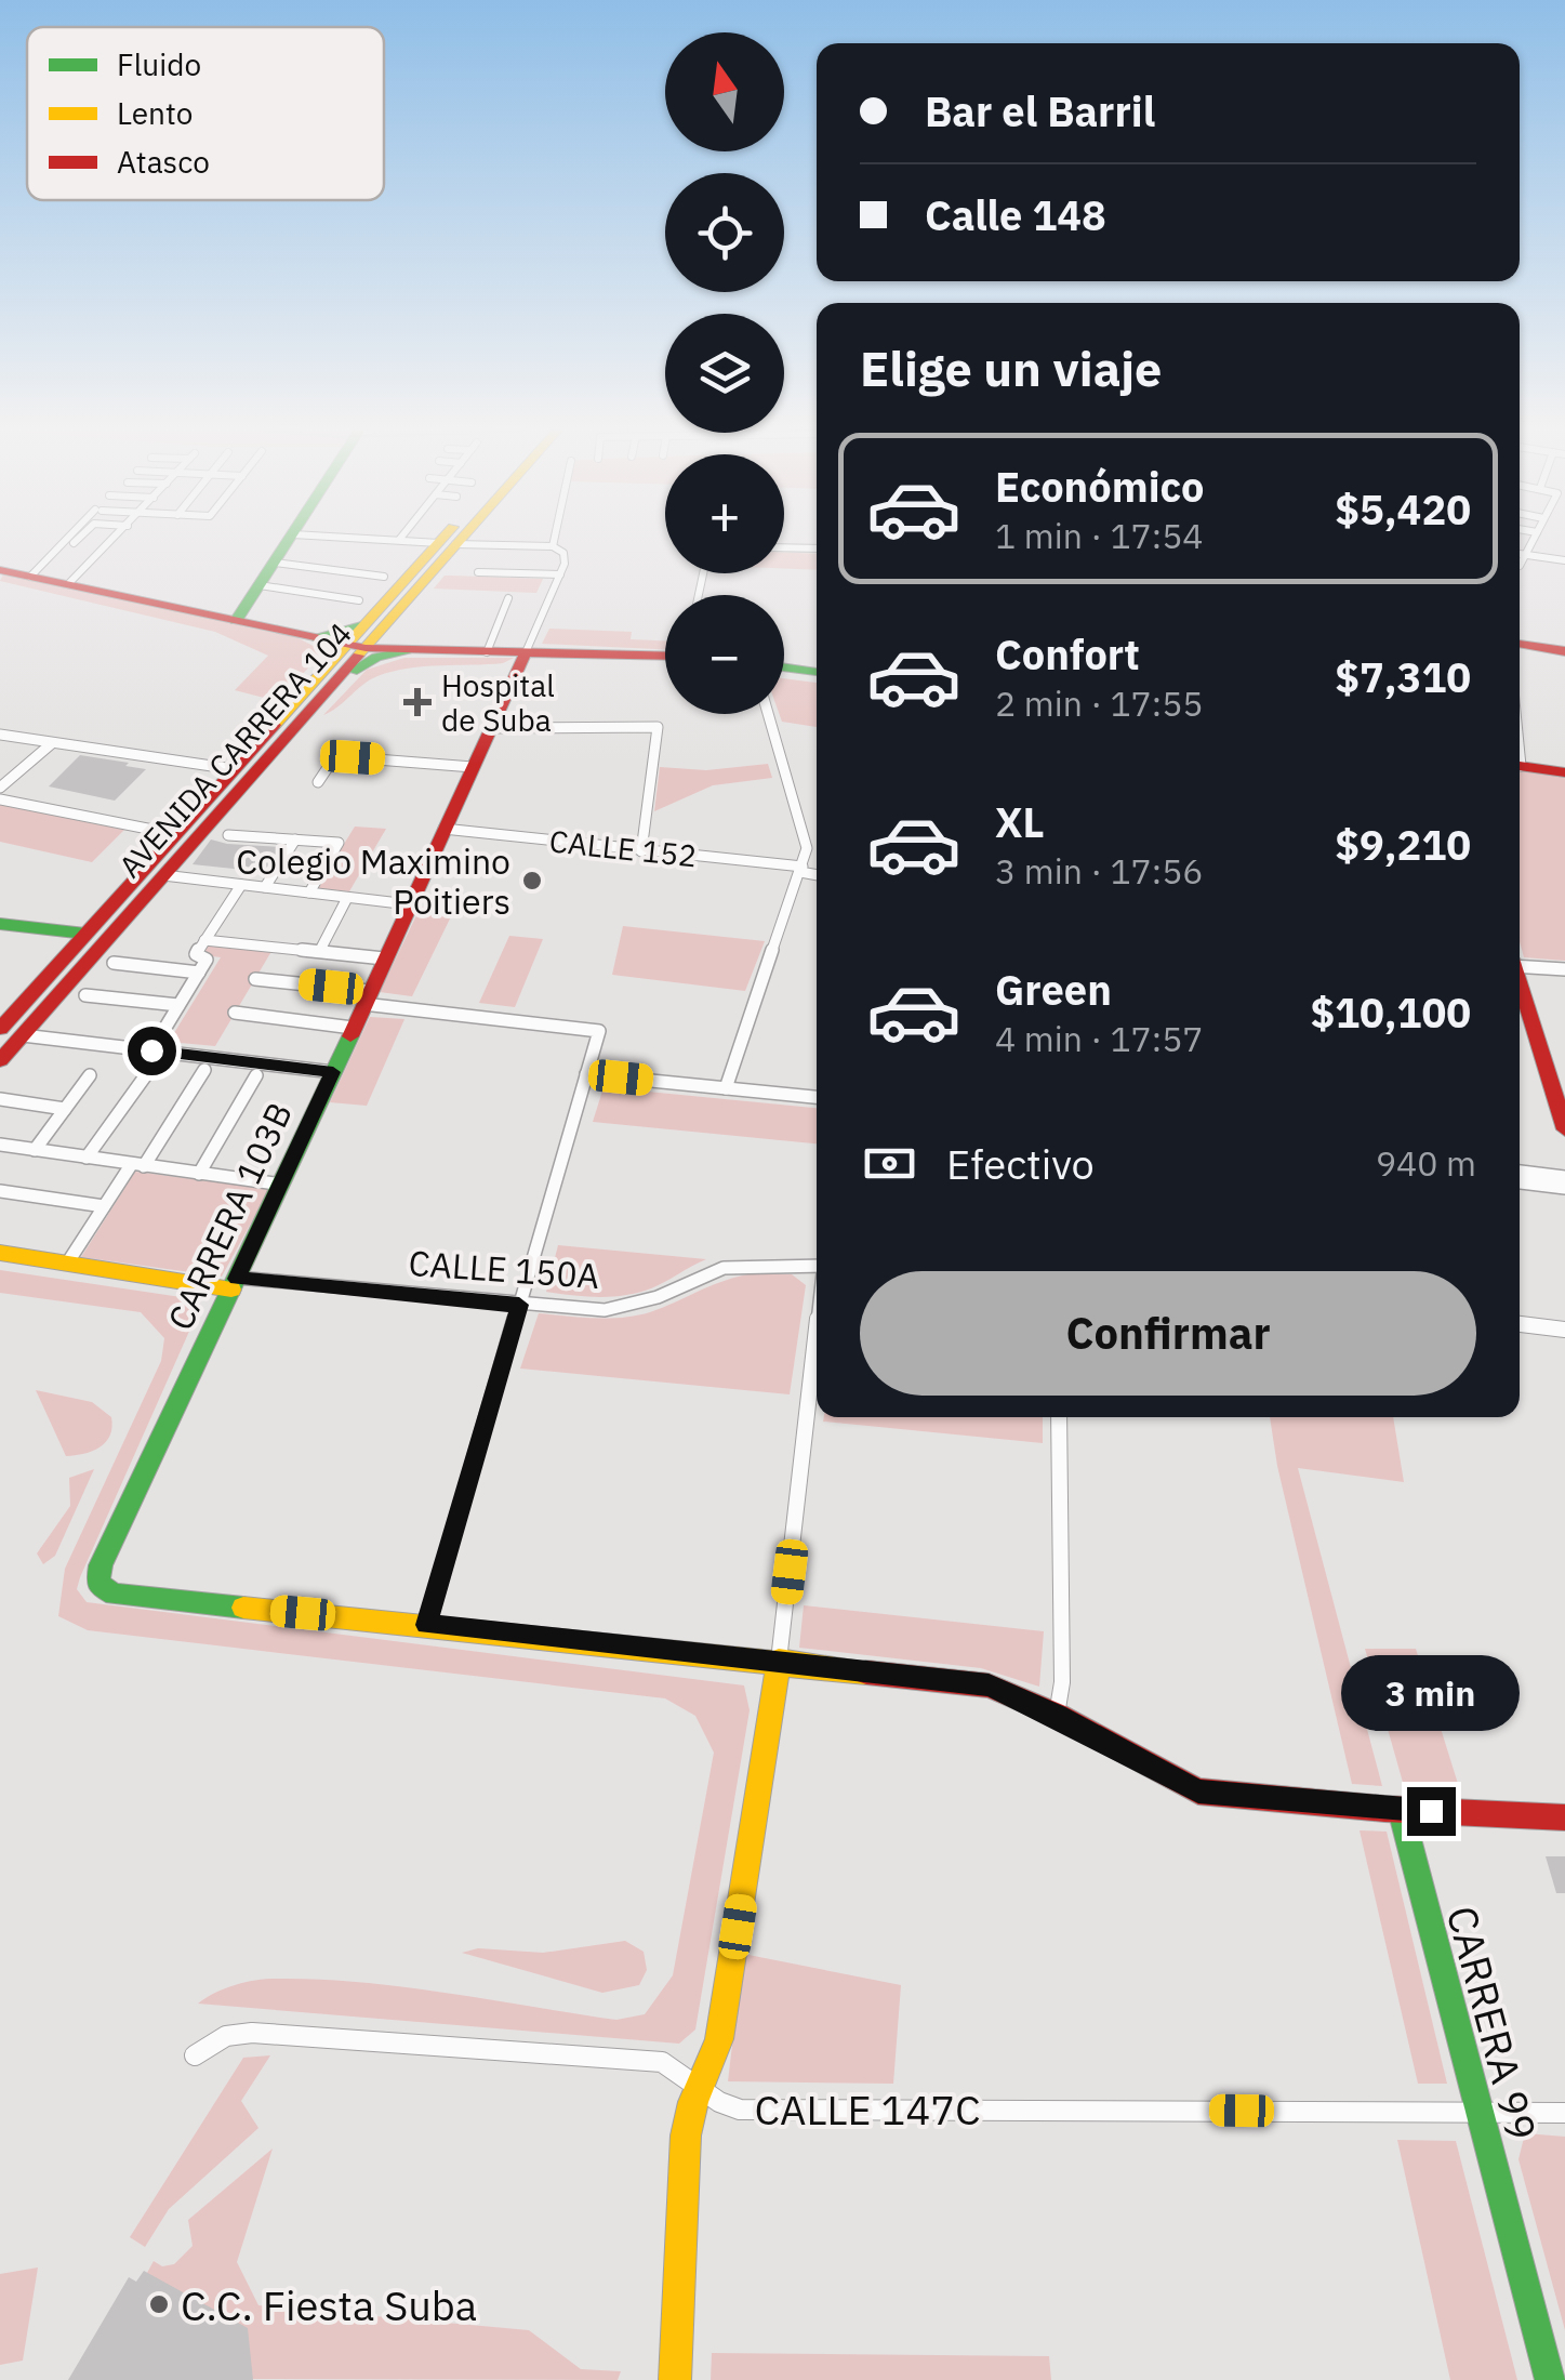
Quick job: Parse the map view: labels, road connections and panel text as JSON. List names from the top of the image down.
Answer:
{
  "streets": {
    "street": [
      "AVENIDA CARRERA 104",
      "CALLE 152",
      "CARRERA 103B",
      "CALLE 150A",
      "CARRERA 99",
      "CALLE 147C"
    ]
  },
  "crossings": [
    ["CALLE 152", "CARRERA 103B"],
    ["CARRERA 103B", "CALLE 150A"],
    ["CARRERA 99", "CALLE 147C"]
  ],
  "places": {
    "health": ["Hospital de Suba"],
    "other": ["Colegio Maximino Poitiers", "C.C. Fiesta Suba"]
  },
  "legend": ["Fluido", "Lento", "Atasco"],
  "north": "top",
  "page": {
    "map_buttons": ["+", "−"],
    "banner": ["Bar el Barril", "Calle 148"],
    "heading": "Elige un viaje",
    "list": [
      {
        "name": "Económico",
        "note": "1 min · 17:54",
        "value": "$5,420"
      },
      {
        "name": "Confort",
        "note": "2 min · 17:55",
        "value": "$7,310"
      },
      {
        "name": "XL",
        "note": "3 min · 17:56",
        "value": "$9,210"
      },
      {
        "name": "Green",
        "note": "4 min · 17:57",
        "value": "$10,100"
      }
    ],
    "pay": ["Efectivo", "940 m"],
    "buttons": "Confirmar",
    "bubble": "3 min"
  }
}
